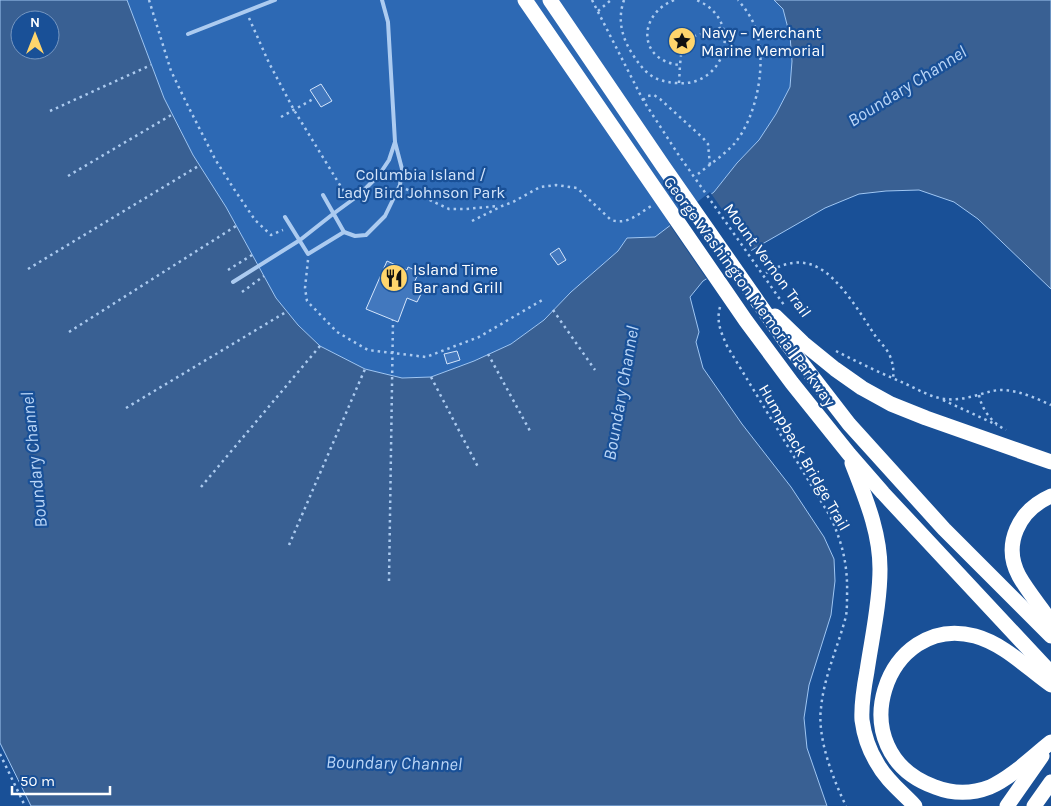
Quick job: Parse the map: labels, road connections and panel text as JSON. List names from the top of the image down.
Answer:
{
  "streets": {
    "highway": ["George Washington Memorial Parkway"],
    "path": ["Mount Vernon Trail", "Humpback Bridge Trail"]
  },
  "water": ["Boundary Channel"],
  "parks": ["Columbia Island / Lady Bird Johnson Park"],
  "places": {
    "place": ["Navy – Merchant Marine Memorial"],
    "restaurant": ["Island Time Bar and Grill"]
  },
  "scale_bar": "50 m",
  "north": "top"
}
